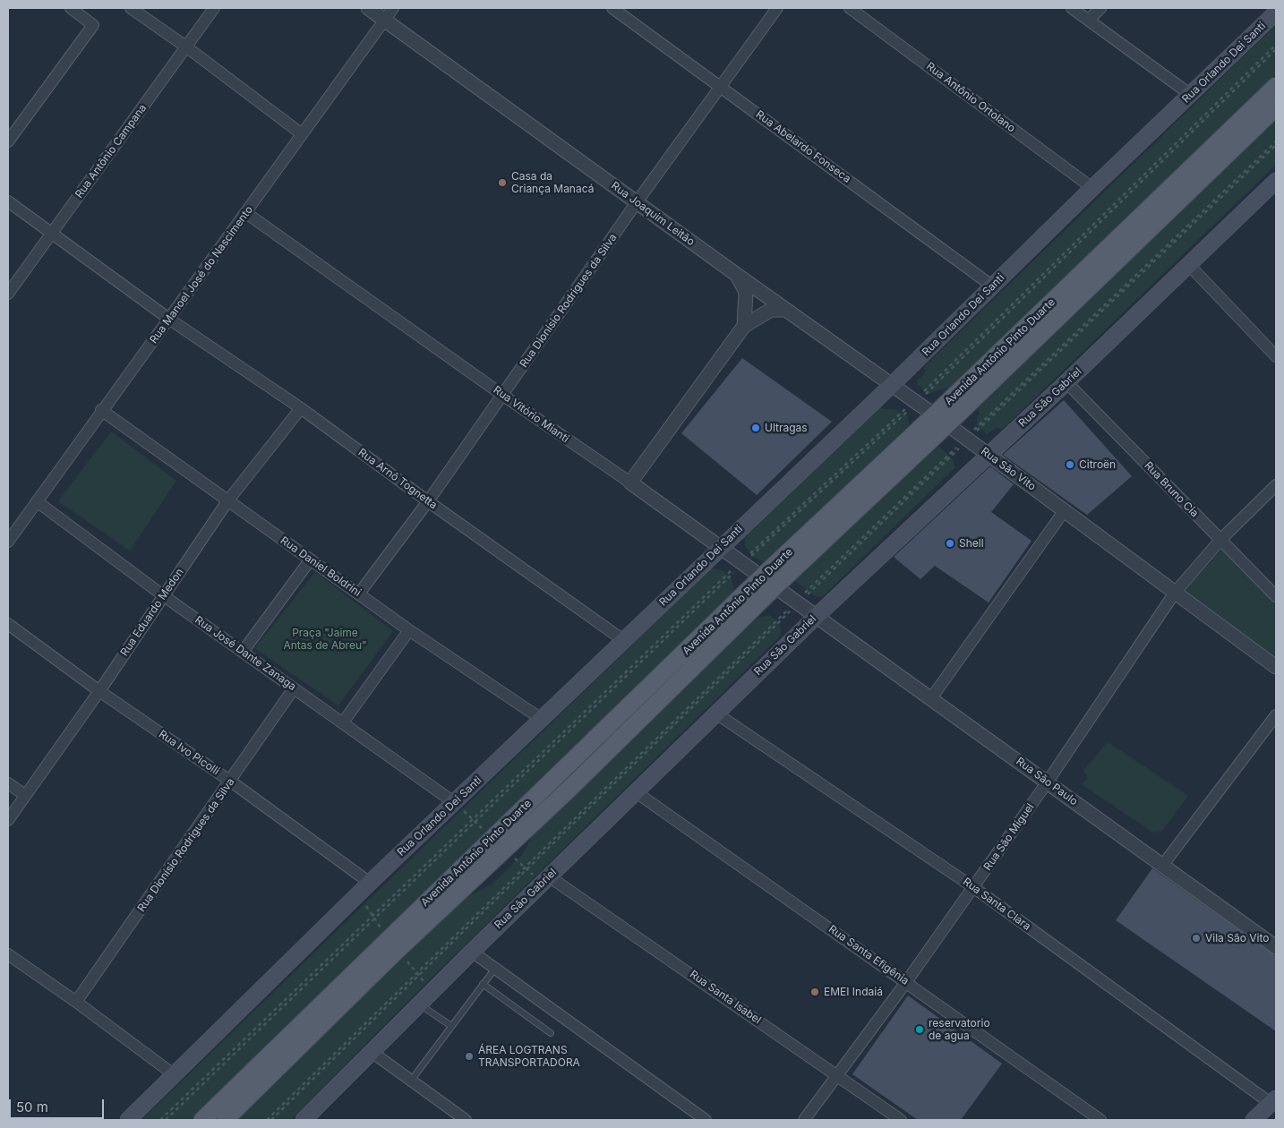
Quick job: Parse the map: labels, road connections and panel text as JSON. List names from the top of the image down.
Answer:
{
  "streets": {
    "main road": ["Rua Orlando Dei Santi", "Avenida Antônio Pinto Duarte", "Rua São Gabriel"],
    "street": [
      "Rua Antônio Ortolano",
      "Rua Abelardo Fonseca",
      "Rua Antônio Campana",
      "Rua Joaquim Leitão",
      "Rua Manoel José do Nascimento",
      "Rua Dionísio Rodrigues da Silva",
      "Rua Vitório Mianti",
      "Rua São Vito",
      "Rua Arnô Tognetta",
      "Rua Bruno Cia",
      "Rua Daniel Boldrini",
      "Rua Eduardo Medon",
      "Rua José Dante Zanaga",
      "Rua Ivo Picolli",
      "Rua São Paulo",
      "Rua São Miguel",
      "Rua Santa Clara",
      "Rua Santa Efigênia",
      "Rua Santa Isabel"
    ]
  },
  "crossings": [
    ["Rua Orlando Dei Santi", "Rua Antônio Ortolano"],
    ["Rua Orlando Dei Santi", "Rua Abelardo Fonseca"],
    ["Rua Orlando Dei Santi", "Rua Vitório Mianti"],
    ["Rua Orlando Dei Santi", "Rua São Vito"],
    ["Rua Orlando Dei Santi", "Rua Arnô Tognetta"],
    ["Rua Orlando Dei Santi", "Rua Daniel Boldrini"],
    ["Rua Orlando Dei Santi", "Rua José Dante Zanaga"],
    ["Rua Orlando Dei Santi", "Rua Ivo Picolli"],
    ["Rua Abelardo Fonseca", "Rua Dionísio Rodrigues da Silva"],
    ["Rua Antônio Campana", "Rua Arnô Tognetta"],
    ["Rua Joaquim Leitão", "Rua Manoel José do Nascimento"],
    ["Rua Joaquim Leitão", "Rua Dionísio Rodrigues da Silva"],
    ["Rua Joaquim Leitão", "Rua Vitório Mianti"],
    ["Rua Joaquim Leitão", "Rua São Vito"],
    ["Rua Manoel José do Nascimento", "Rua Vitório Mianti"],
    ["Rua Manoel José do Nascimento", "Rua Arnô Tognetta"],
    ["Rua Manoel José do Nascimento", "Rua Daniel Boldrini"],
    ["Rua Manoel José do Nascimento", "Rua José Dante Zanaga"],
    ["Rua Dionísio Rodrigues da Silva", "Rua Vitório Mianti"],
    ["Rua Dionísio Rodrigues da Silva", "Rua Arnô Tognetta"],
    ["Rua Dionísio Rodrigues da Silva", "Rua Daniel Boldrini"],
    ["Rua Dionísio Rodrigues da Silva", "Rua José Dante Zanaga"],
    ["Rua Dionísio Rodrigues da Silva", "Rua Ivo Picolli"],
    ["Avenida Antônio Pinto Duarte", "Rua Vitório Mianti"],
    ["Avenida Antônio Pinto Duarte", "Rua São Vito"],
    ["Rua São Gabriel", "Rua Vitório Mianti"],
    ["Rua São Gabriel", "Rua São Vito"],
    ["Rua São Gabriel", "Rua Bruno Cia"],
    ["Rua São Gabriel", "Rua São Paulo"],
    ["Rua São Gabriel", "Rua Santa Clara"],
    ["Rua São Gabriel", "Rua Santa Efigênia"],
    ["Rua São Gabriel", "Rua Santa Isabel"],
    ["Rua Vitório Mianti", "Rua São Paulo"],
    ["Rua São Vito", "Rua São Miguel"],
    ["Rua Arnô Tognetta", "Rua Eduardo Medon"],
    ["Rua Bruno Cia", "Rua São Miguel"],
    ["Rua Daniel Boldrini", "Rua Eduardo Medon"],
    ["Rua Eduardo Medon", "Rua José Dante Zanaga"],
    ["Rua Eduardo Medon", "Rua Ivo Picolli"],
    ["Rua São Paulo", "Rua São Miguel"],
    ["Rua São Miguel", "Rua Santa Clara"],
    ["Rua São Miguel", "Rua Santa Efigênia"],
    ["Rua São Miguel", "Rua Santa Isabel"]
  ],
  "parks": ["Praça \"Jaime Antas de Abreu\""],
  "places": [
    "Casa da Criança Manacá",
    "Ultragas",
    "Citroën",
    "Shell",
    "Vila São Vito",
    "EMEI Indaiá",
    "reservatorio de agua",
    "ÁREA LOGTRANS TRANSPORTADORA"
  ],
  "scale_bar": "50 m"
}
